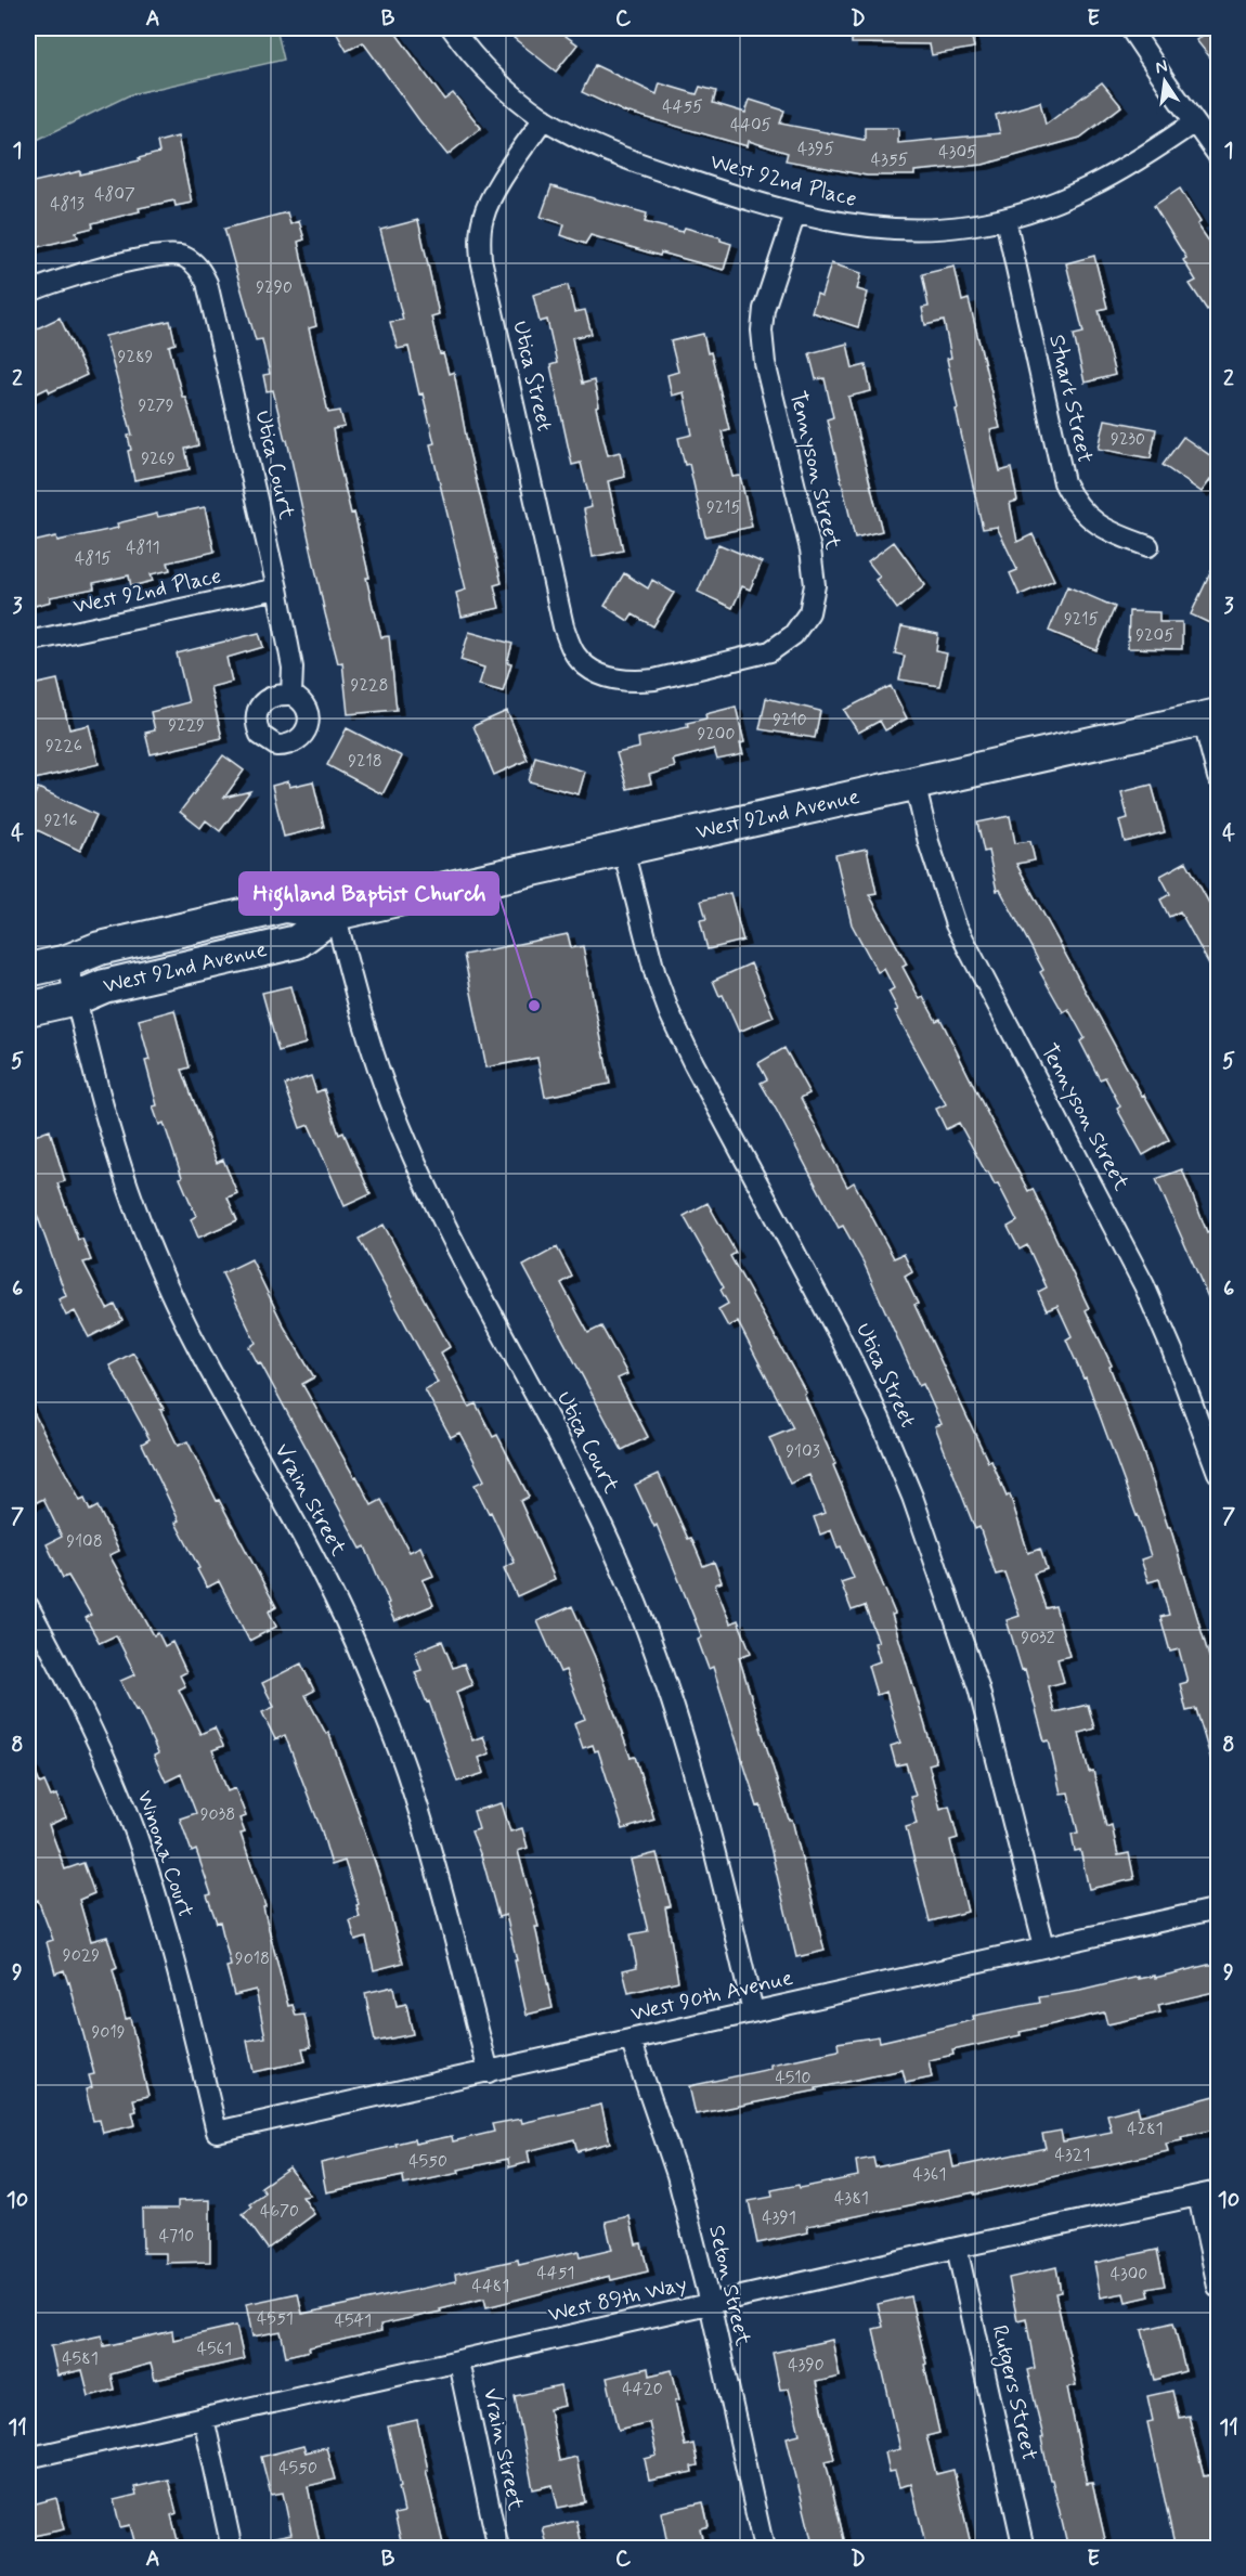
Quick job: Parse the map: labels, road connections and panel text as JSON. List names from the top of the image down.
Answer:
{
  "streets": {
    "main road": ["West 92nd Avenue"],
    "street": [
      "West 92nd Place",
      "Utica Street",
      "Stuart Street",
      "Utica Court",
      "Tennyson Street",
      "Vrain Street",
      "Winona Court",
      "West 90th Avenue",
      "Seton Street",
      "West 89th Way",
      "Rutgers Street"
    ]
  },
  "crossings": [
    ["West 92nd Place", "Utica Street"],
    ["West 92nd Place", "Stuart Street"],
    ["West 92nd Place", "Utica Court"],
    ["West 92nd Place", "Tennyson Street"],
    ["Utica Street", "Tennyson Street"],
    ["Utica Street", "West 92nd Avenue"],
    ["Utica Street", "West 90th Avenue"],
    ["Utica Court", "West 92nd Avenue"],
    ["Utica Court", "West 90th Avenue"],
    ["Tennyson Street", "West 92nd Avenue"],
    ["West 92nd Avenue", "Vrain Street"],
    ["Vrain Street", "West 90th Avenue"],
    ["Vrain Street", "West 89th Way"],
    ["Winona Court", "West 90th Avenue"],
    ["West 90th Avenue", "Seton Street"],
    ["Seton Street", "West 89th Way"],
    ["West 89th Way", "Rutgers Street"]
  ],
  "places": ["Highland Baptist Church"],
  "house_numbers": [
    "4455",
    "4405",
    "4395",
    "4305",
    "4355",
    "4807",
    "4813",
    "9290",
    "9289",
    "9279",
    "9230",
    "9269",
    "9215",
    "4811",
    "4815",
    "9215",
    "9205",
    "9228",
    "9210",
    "9229",
    "9200",
    "9226",
    "9218",
    "9216",
    "9103",
    "9108",
    "9032",
    "9038",
    "9029",
    "9018",
    "9019",
    "4510",
    "4281",
    "4321",
    "4550",
    "4361",
    "4381",
    "4670",
    "4391",
    "4710",
    "4451",
    "4300",
    "4481",
    "4551",
    "4541",
    "4561",
    "4581",
    "4390",
    "4420",
    "4550"
  ],
  "north": "top",
  "grid": {
    "columns": [
      "A",
      "B",
      "C",
      "D",
      "E"
    ],
    "rows": [
      "1",
      "2",
      "3",
      "4",
      "5",
      "6",
      "7",
      "8",
      "9",
      "10",
      "11"
    ]
  }
}
